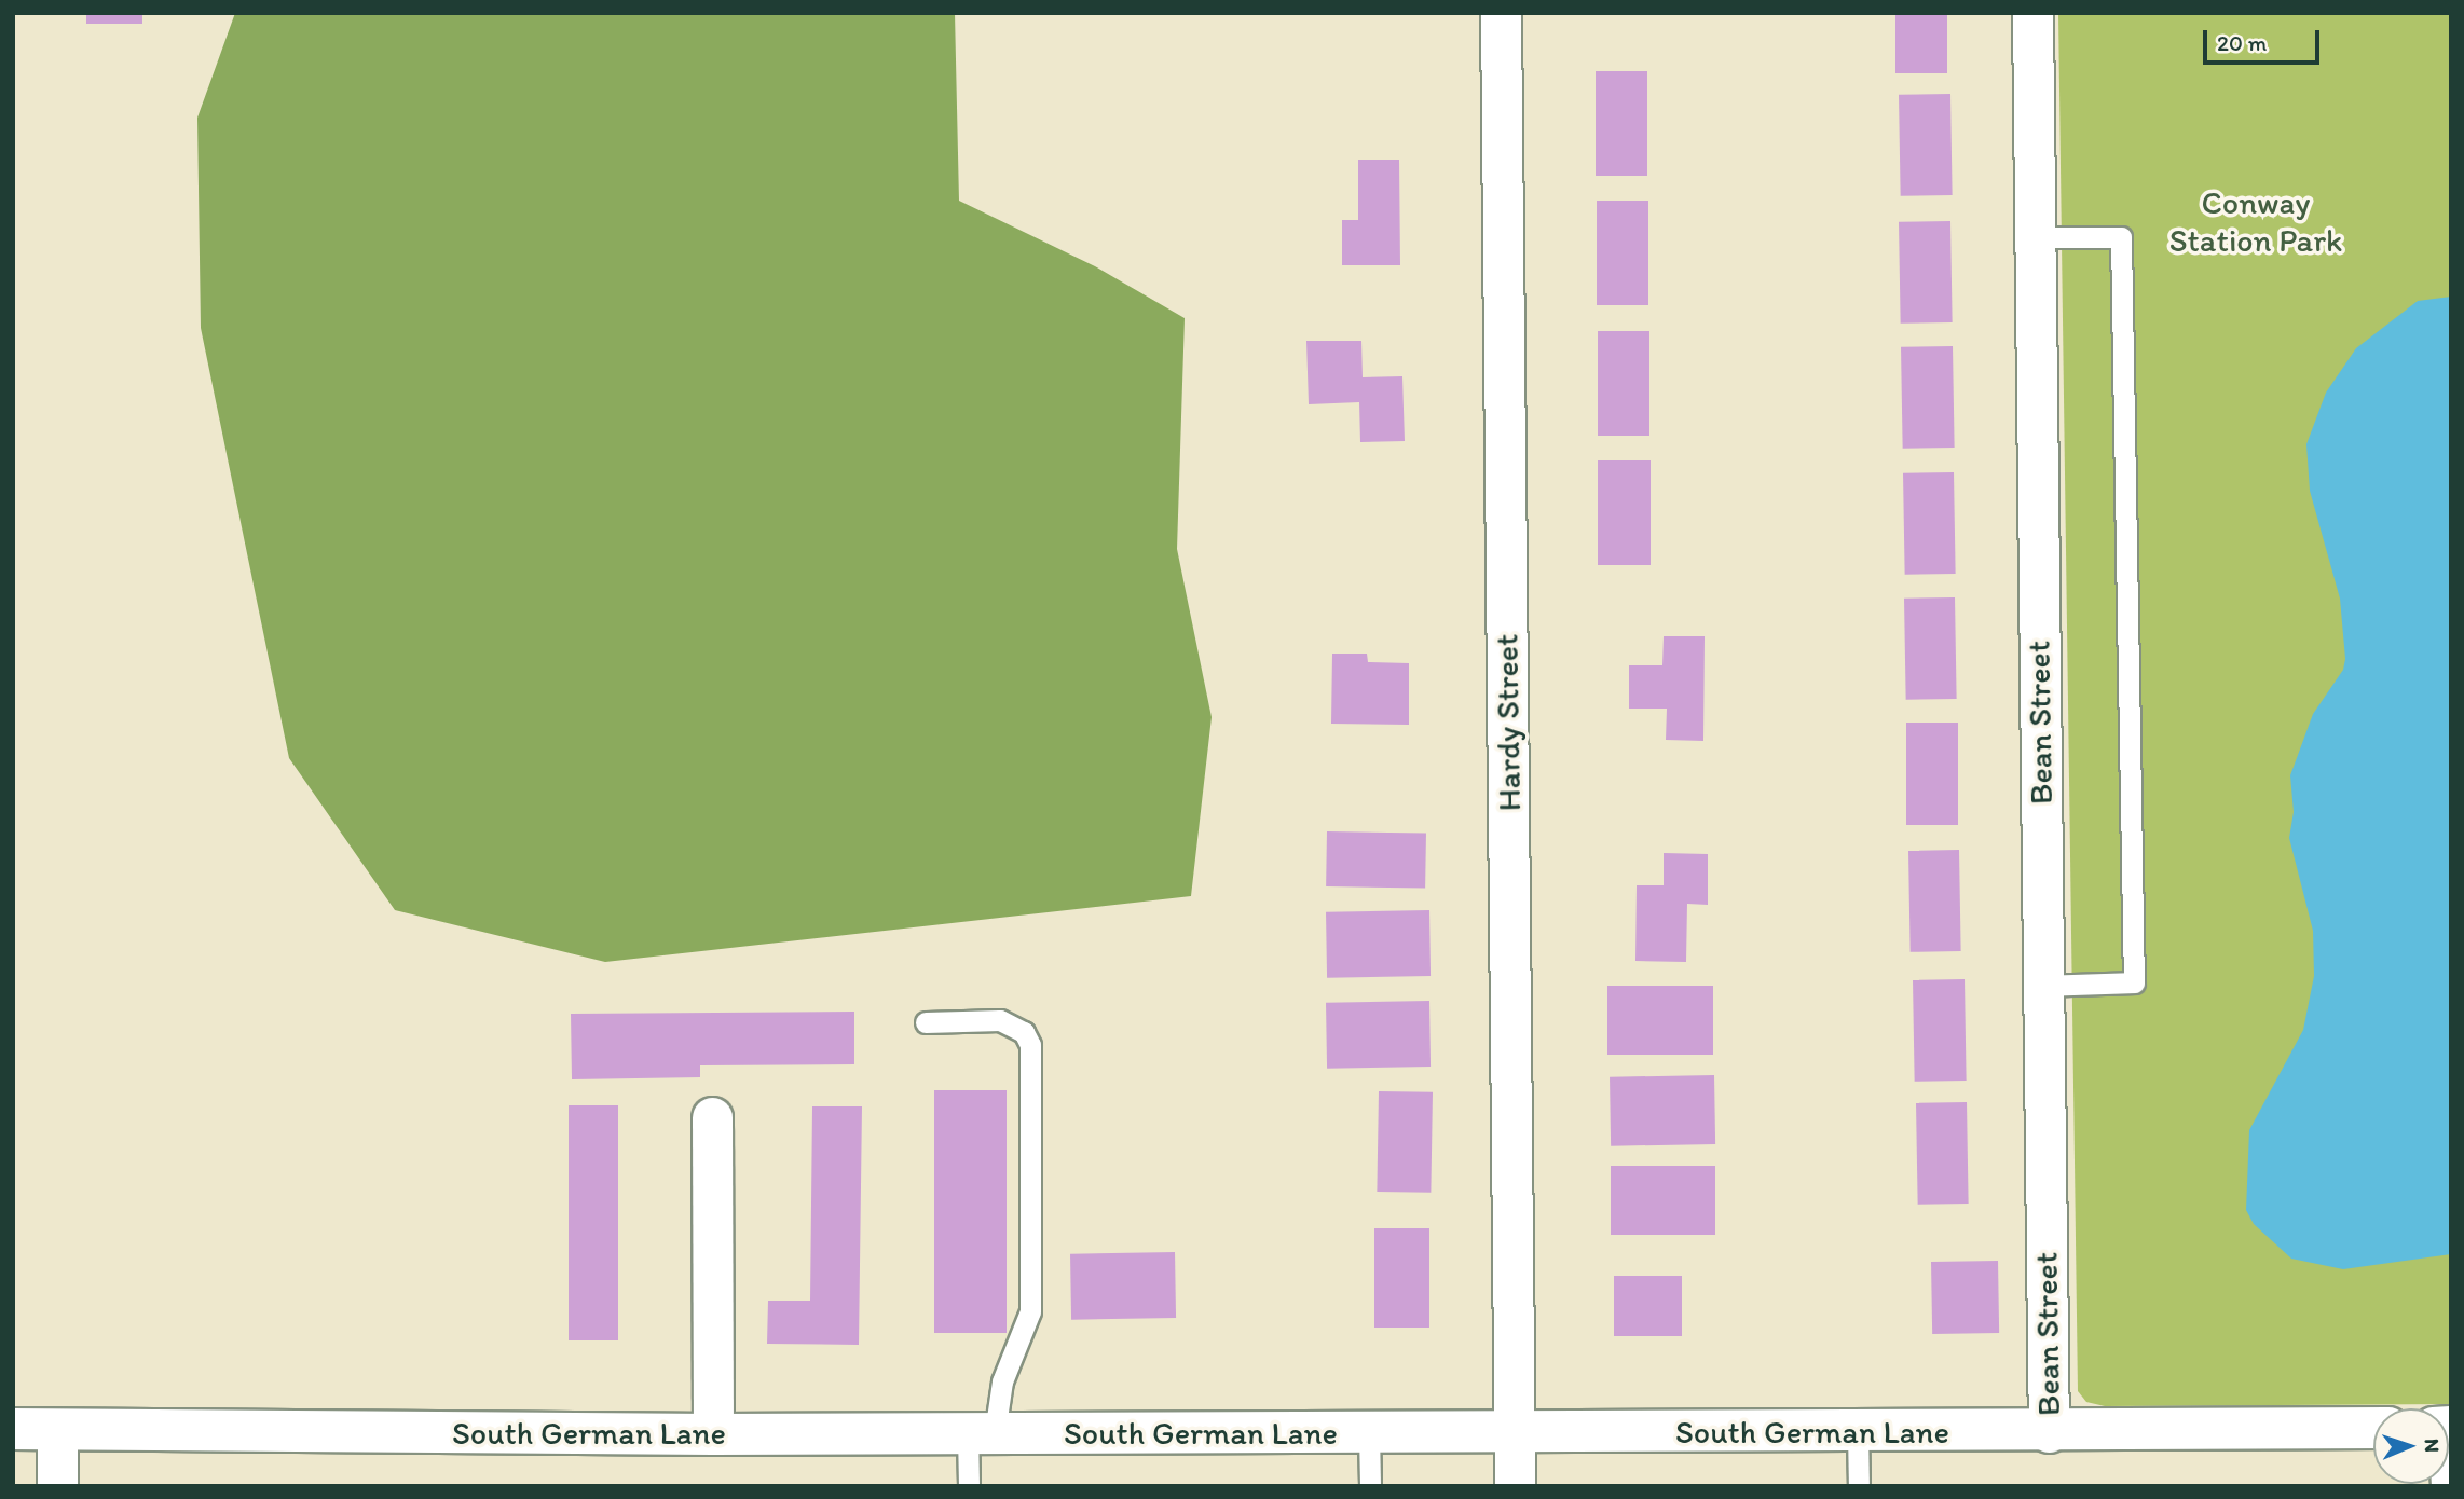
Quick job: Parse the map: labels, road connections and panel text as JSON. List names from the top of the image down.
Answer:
{
  "streets": {
    "street": ["Hardy Street", "Bean Street", "South German Lane"]
  },
  "crossings": [
    ["Hardy Street", "South German Lane"],
    ["Bean Street", "South German Lane"]
  ],
  "parks": ["Conway Station Park"],
  "scale_bar": "20 m",
  "north": "right"
}
